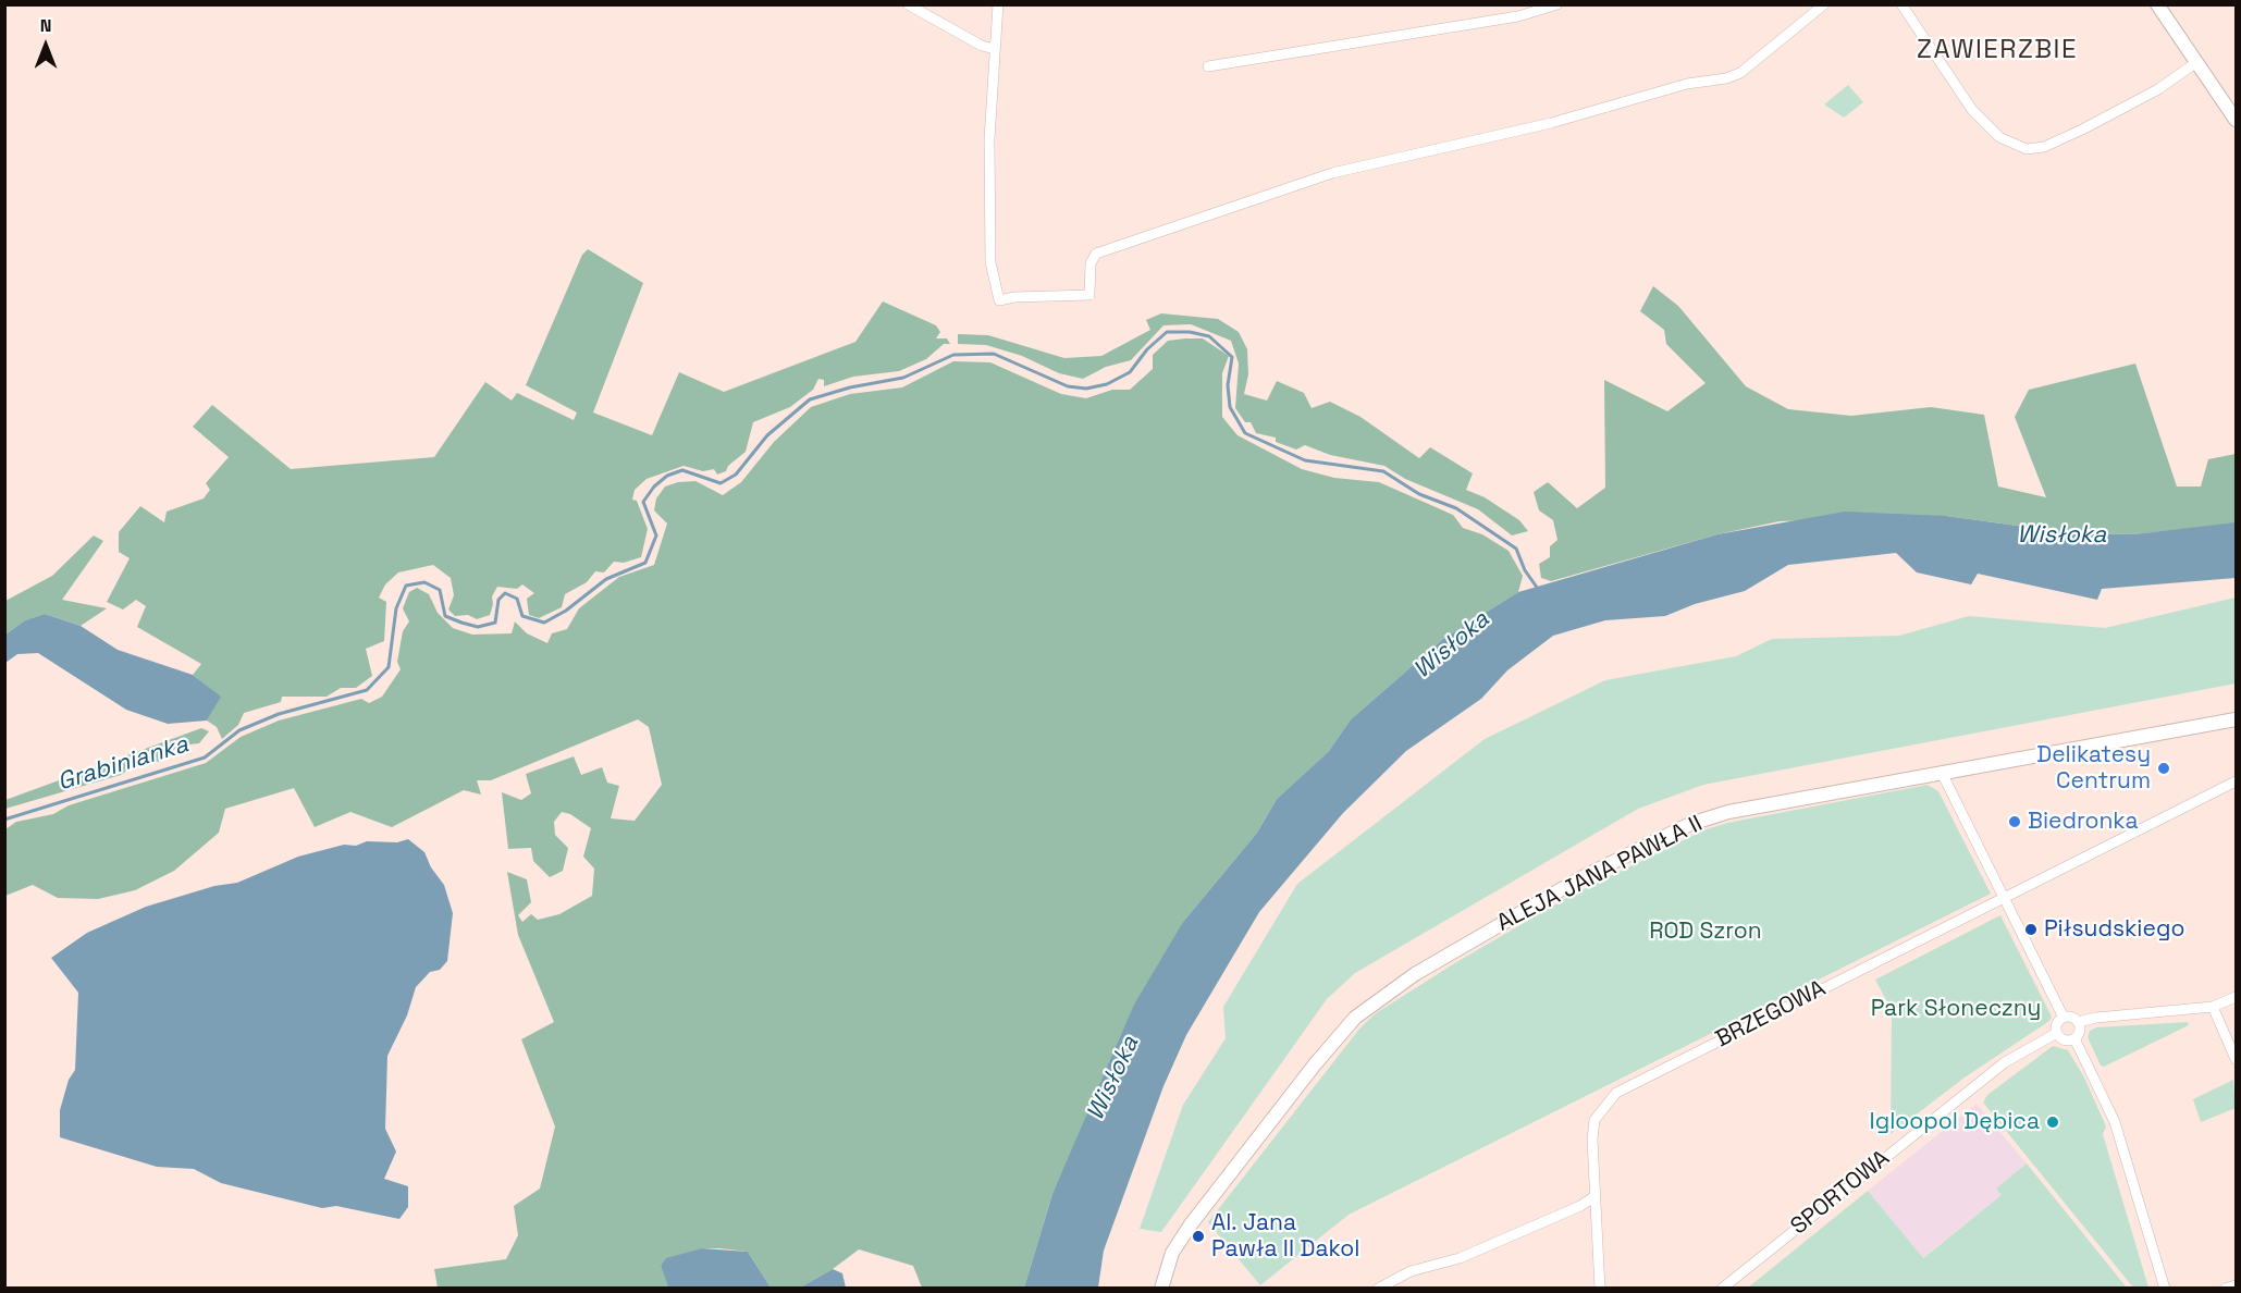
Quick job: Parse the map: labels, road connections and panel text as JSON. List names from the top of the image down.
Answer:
{
  "streets": {
    "street": ["ALEJA JANA PAWŁA II", "BRZEGOWA", "SPORTOWA"]
  },
  "districts": ["ZAWIERZBIE"],
  "water": ["Wisłoka", "Grabinianka"],
  "parks": ["ROD Szron", "Park Słoneczny"],
  "places": [
    "Delikatesy Centrum",
    "Biedronka",
    "Piłsudskiego",
    "Igloopol Dębica",
    "Al. Jana Pawła II Dakol"
  ],
  "north": "top"
}
